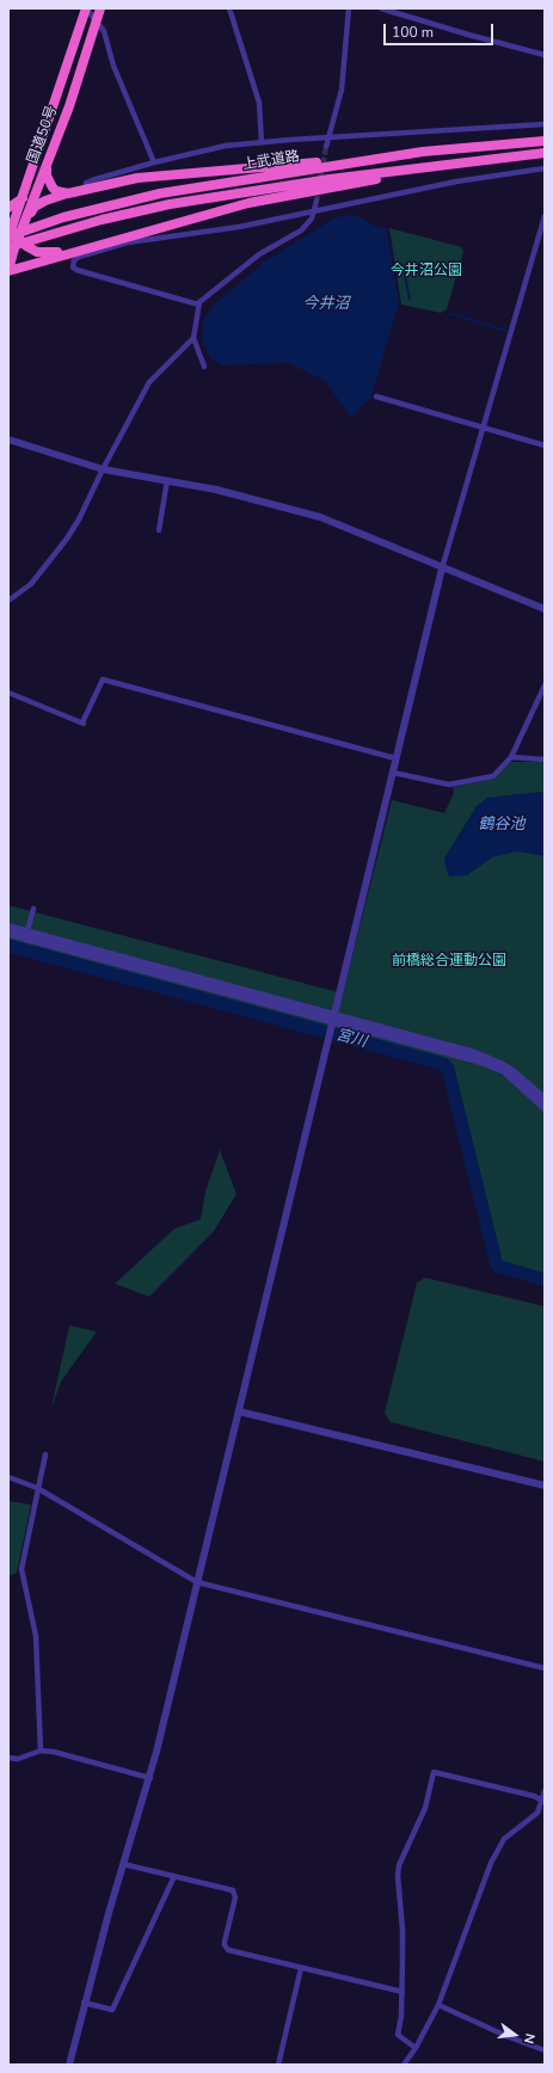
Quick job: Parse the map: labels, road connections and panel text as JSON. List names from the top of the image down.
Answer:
{
  "streets": {
    "highway": ["国道50号", "上武道路"]
  },
  "crossings": [
    ["国道50号", "上武道路"]
  ],
  "water": ["今井沼", "鶴谷池", "宮川"],
  "parks": ["今井沼公園", "前橋総合運動公園"],
  "scale_bar": "100 m",
  "north": "right"
}
